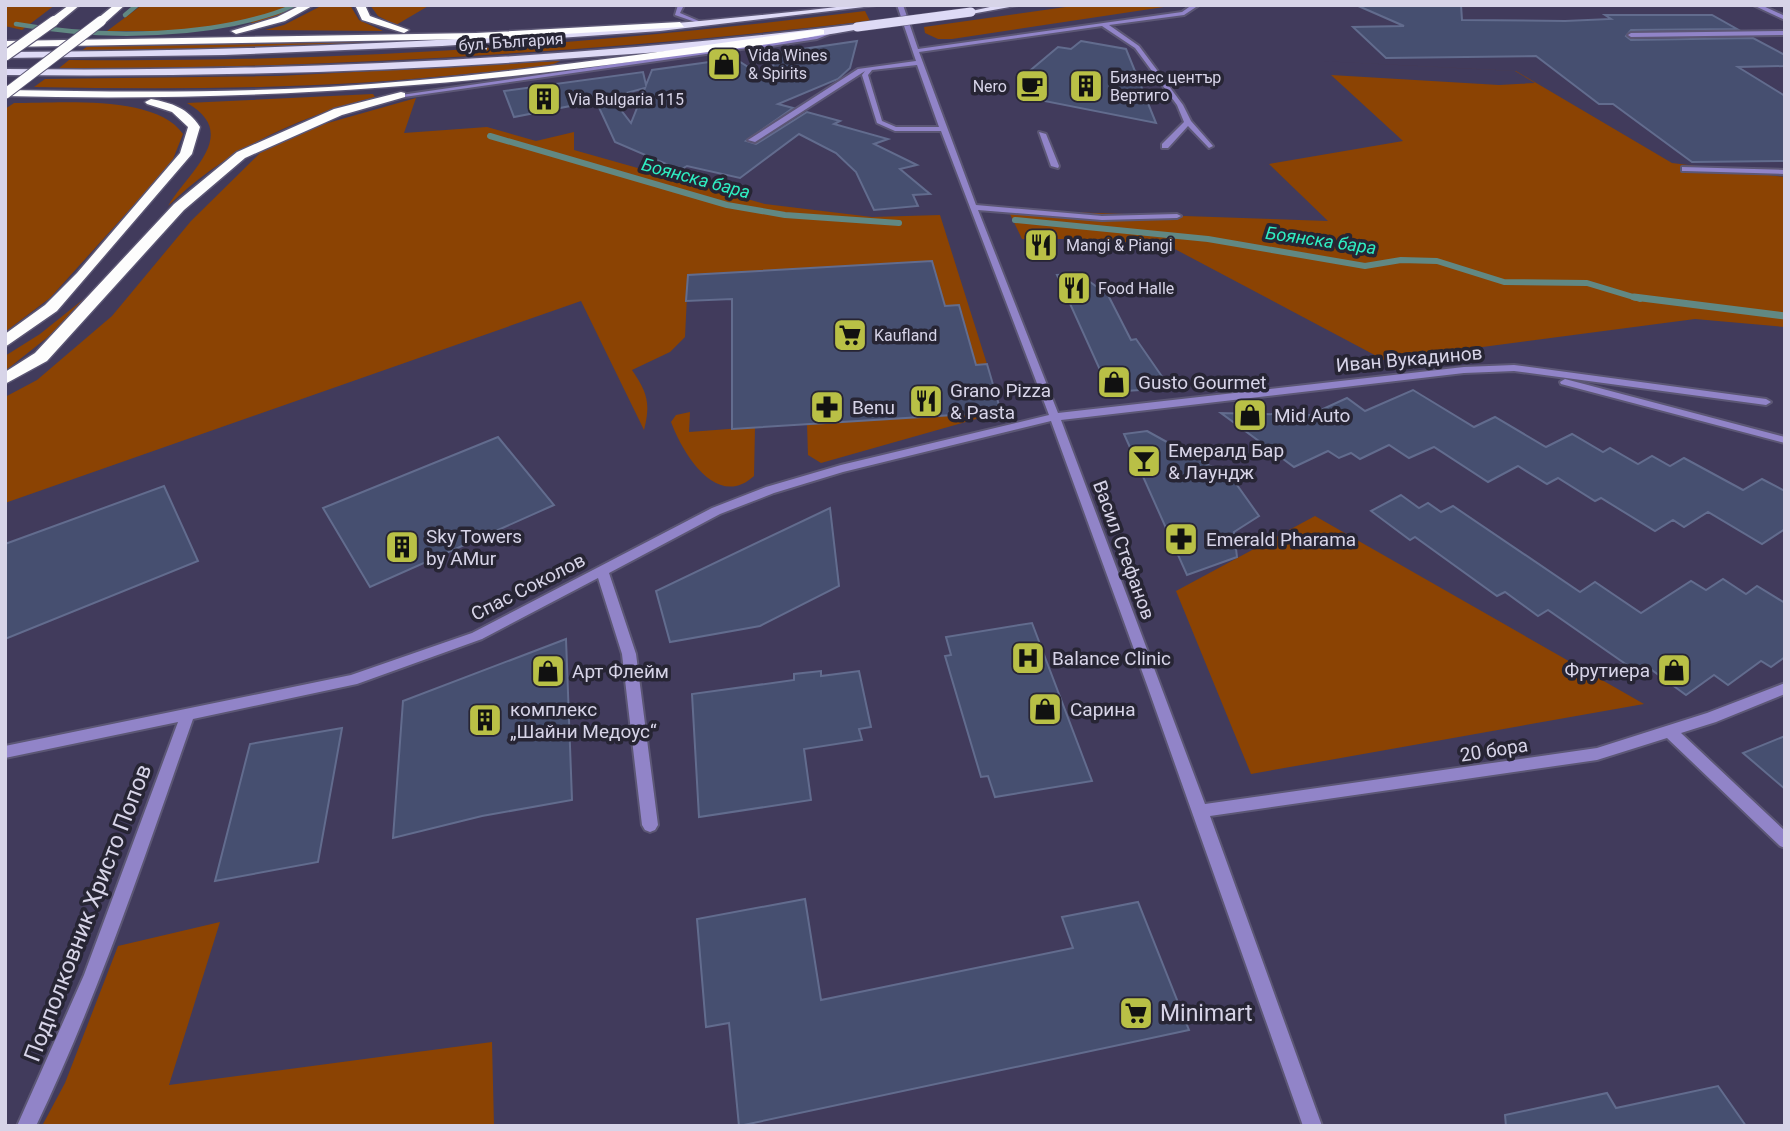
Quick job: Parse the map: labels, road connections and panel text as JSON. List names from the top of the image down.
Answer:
{
  "streets": {
    "main road": ["бул. България"],
    "street": [
      "Иван Вукадинов",
      "Васил Стефанов",
      "Спас Соколов",
      "20 бора",
      "Подполковник Христо Попов"
    ]
  },
  "crossings": [
    ["Иван Вукадинов", "Васил Стефанов"],
    ["Иван Вукадинов", "Спас Соколов"],
    ["Васил Стефанов", "Спас Соколов"],
    ["Васил Стефанов", "20 бора"],
    ["Спас Соколов", "Подполковник Христо Попов"]
  ],
  "water": ["Боянска бара"],
  "places": {
    "shop": [
      "Vida Wines & Spirits",
      "Gusto Gourmet",
      "Mid Auto",
      "Фрутиера",
      "Арт Флейм",
      "Сарина"
    ],
    "cafe": ["Nero"],
    "building": [
      "Бизнес център Вертиго",
      "Via Bulgaria 115",
      "Sky Towers by AMur",
      "комплекс „Шайни Медоус“"
    ],
    "restaurant": ["Mangi & Piangi", "Food Halle", "Grano Pizza & Pasta"],
    "supermarket": ["Kaufland", "Minimart"],
    "pharmacy": ["Benu", "Emerald Pharama"],
    "bar": ["Емералд Бар & Лаундж"],
    "hospital": ["Balance Clinic"]
  }
}
